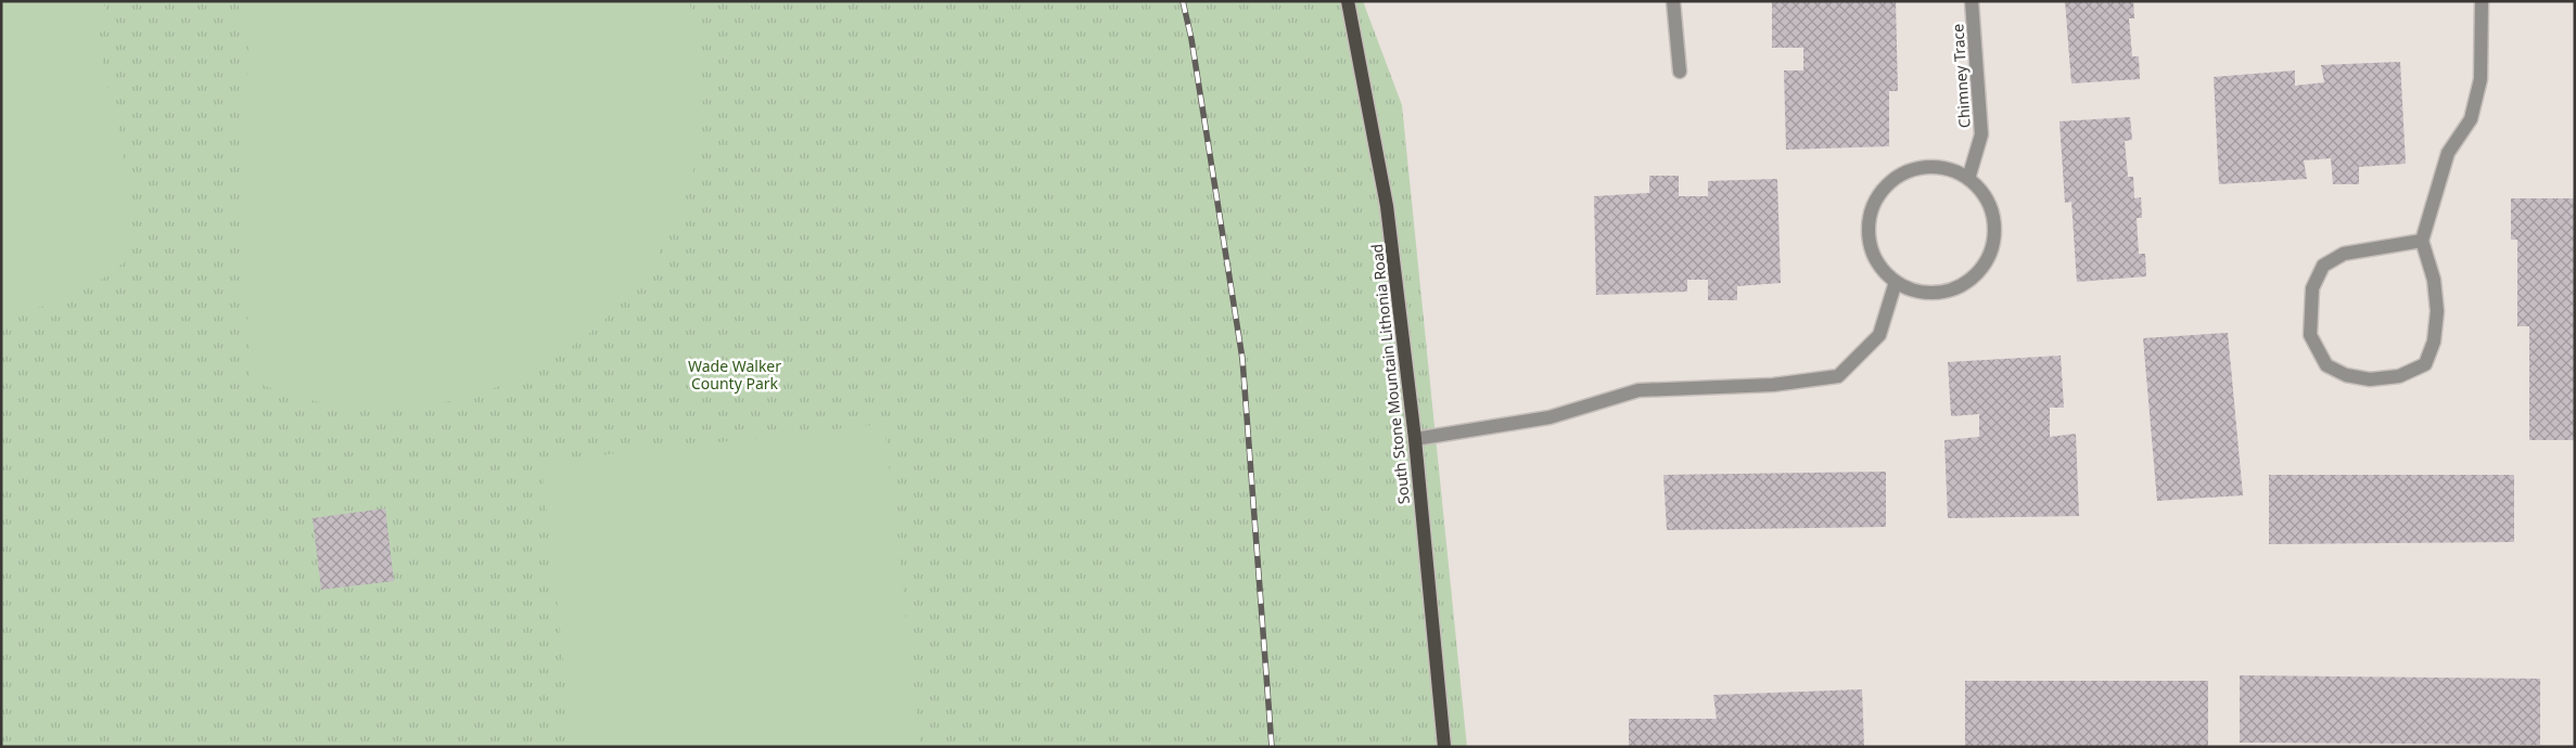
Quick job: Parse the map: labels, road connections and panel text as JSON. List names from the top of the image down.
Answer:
{
  "streets": {
    "main road": ["South Stone Mountain Lithonia Road"],
    "street": ["Chimney Trace"]
  },
  "parks": ["Wade Walker County Park"]
}
